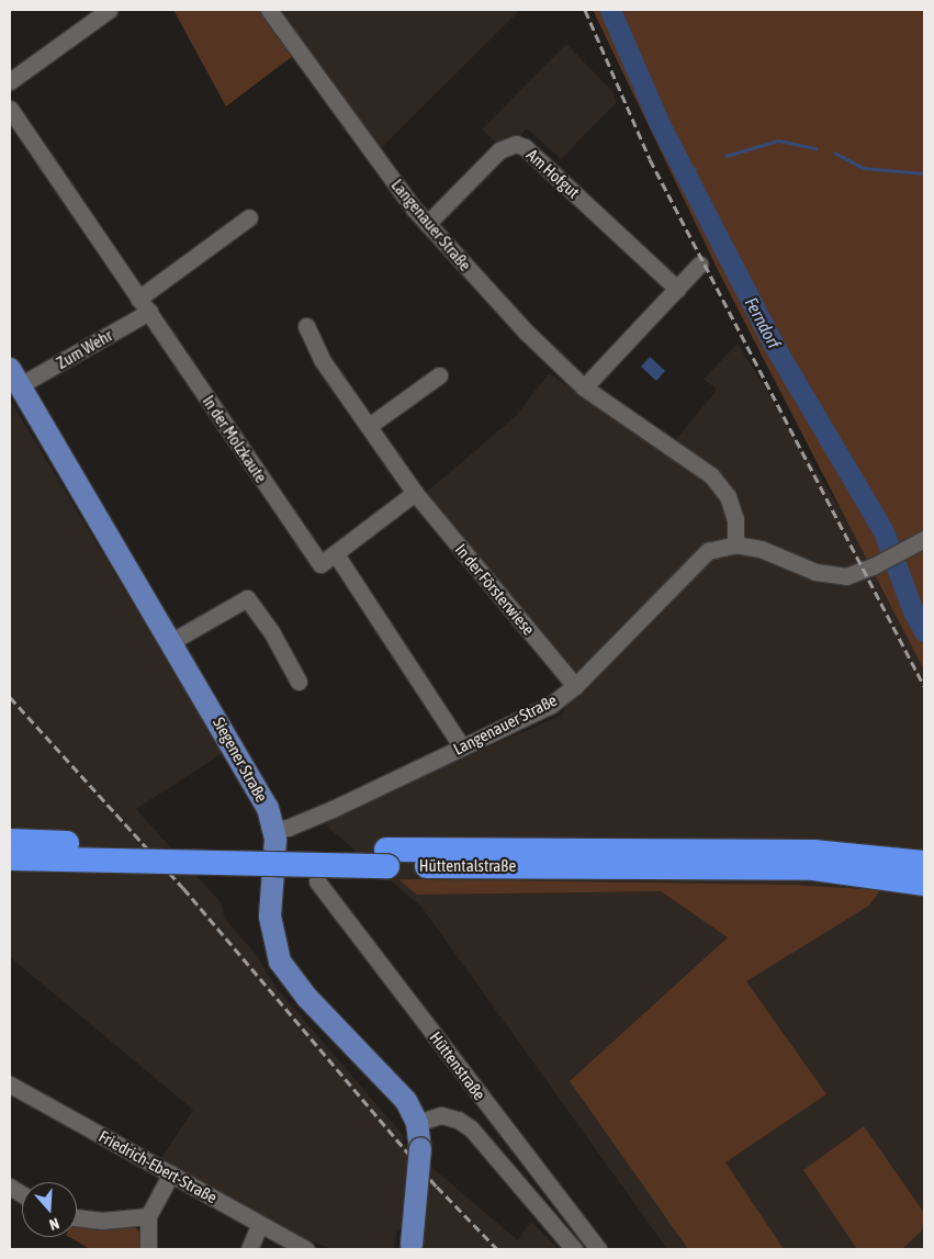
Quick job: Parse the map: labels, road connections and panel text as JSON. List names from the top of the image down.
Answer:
{
  "streets": {
    "highway": ["Hüttentalstraße"],
    "main road": ["Siegener Straße"],
    "street": [
      "Am Hofgut",
      "Langenauer Straße",
      "Zum Wehr",
      "In der Molzkaute",
      "In der Försterwiese",
      "Hüttenstraße",
      "Friedrich-Ebert-Straße"
    ]
  },
  "crossings": [
    ["Am Hofgut", "Langenauer Straße"],
    ["Langenauer Straße", "In der Försterwiese"],
    ["Langenauer Straße", "Siegener Straße"],
    ["Zum Wehr", "In der Molzkaute"],
    ["Zum Wehr", "Siegener Straße"],
    ["Siegener Straße", "Hüttenstraße"]
  ],
  "water": ["Ferndorf"],
  "north": "bottom"
}
